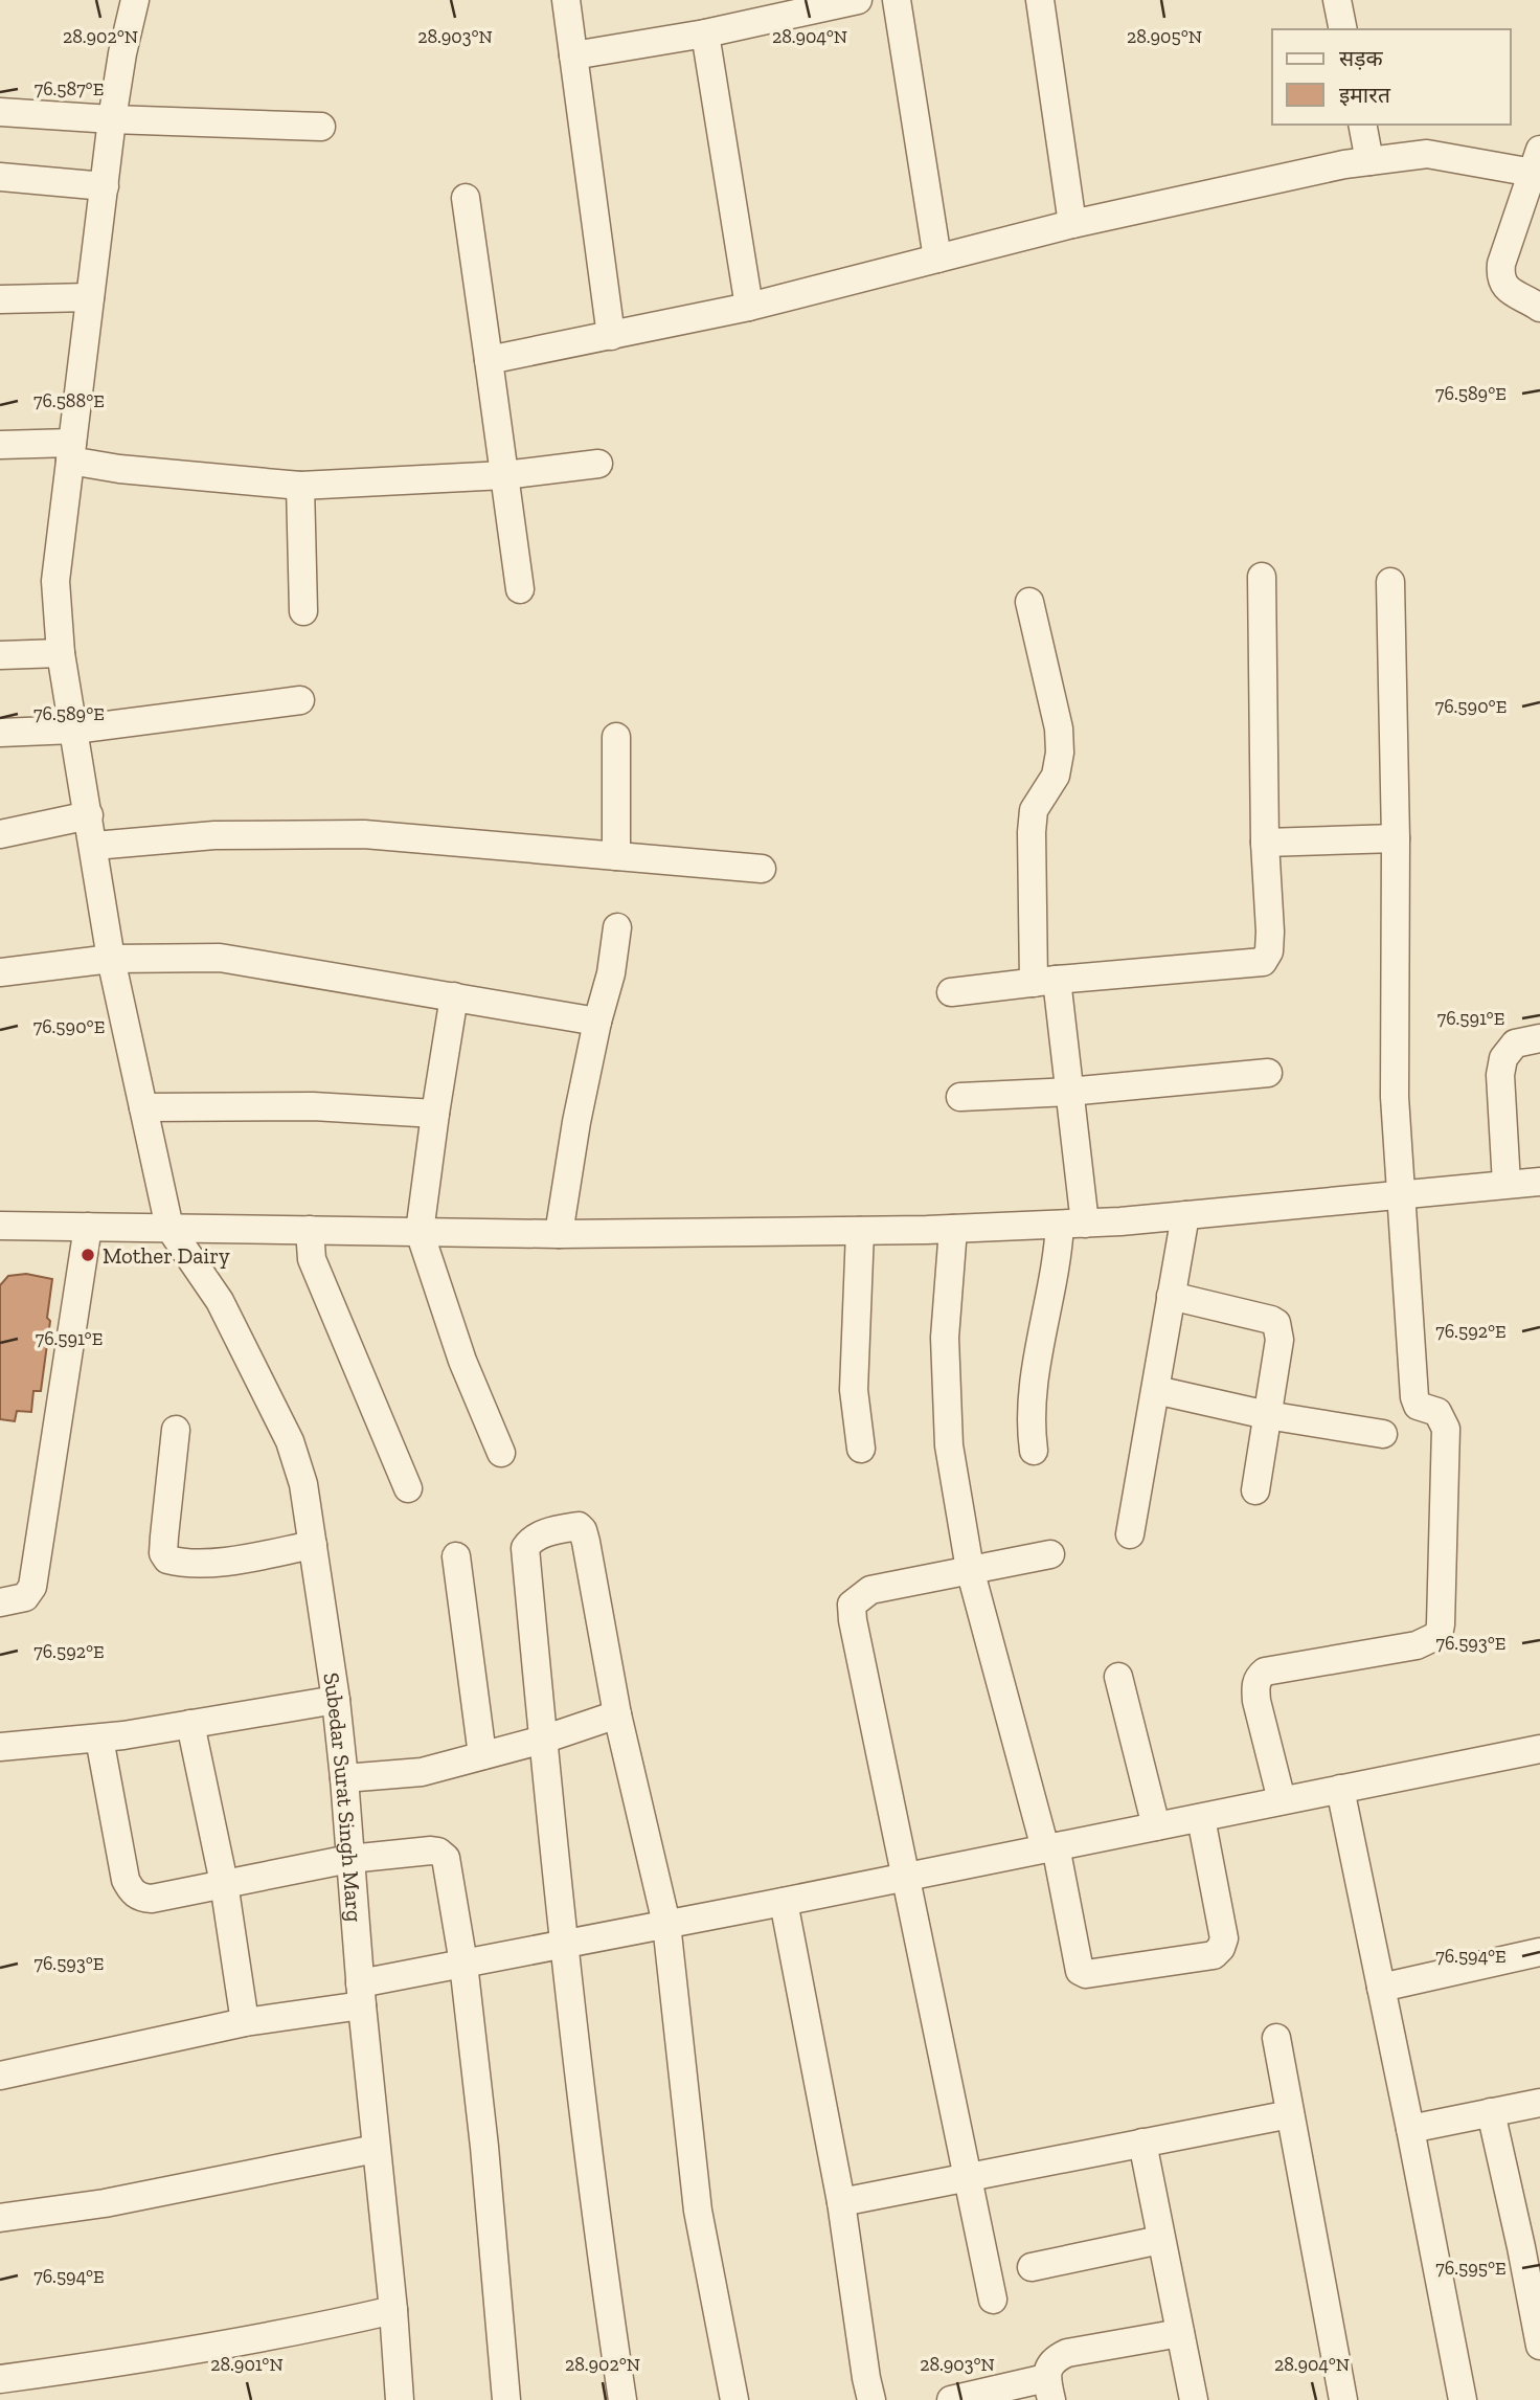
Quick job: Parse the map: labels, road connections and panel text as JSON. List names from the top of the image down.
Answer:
{
  "streets": {
    "street": ["Subedar Surat Singh Marg"]
  },
  "places": ["Mother Dairy"],
  "legend": ["सड़क", "इमारत"],
  "coordinates": [
    "28.902°N",
    "28.903°N",
    "28.904°N",
    "28.905°N",
    "76.587°E",
    "76.589°E",
    "76.588°E",
    "76.590°E",
    "76.591°E",
    "76.592°E",
    "76.593°E",
    "76.594°E",
    "76.595°E",
    "28.901°N"
  ]
}
